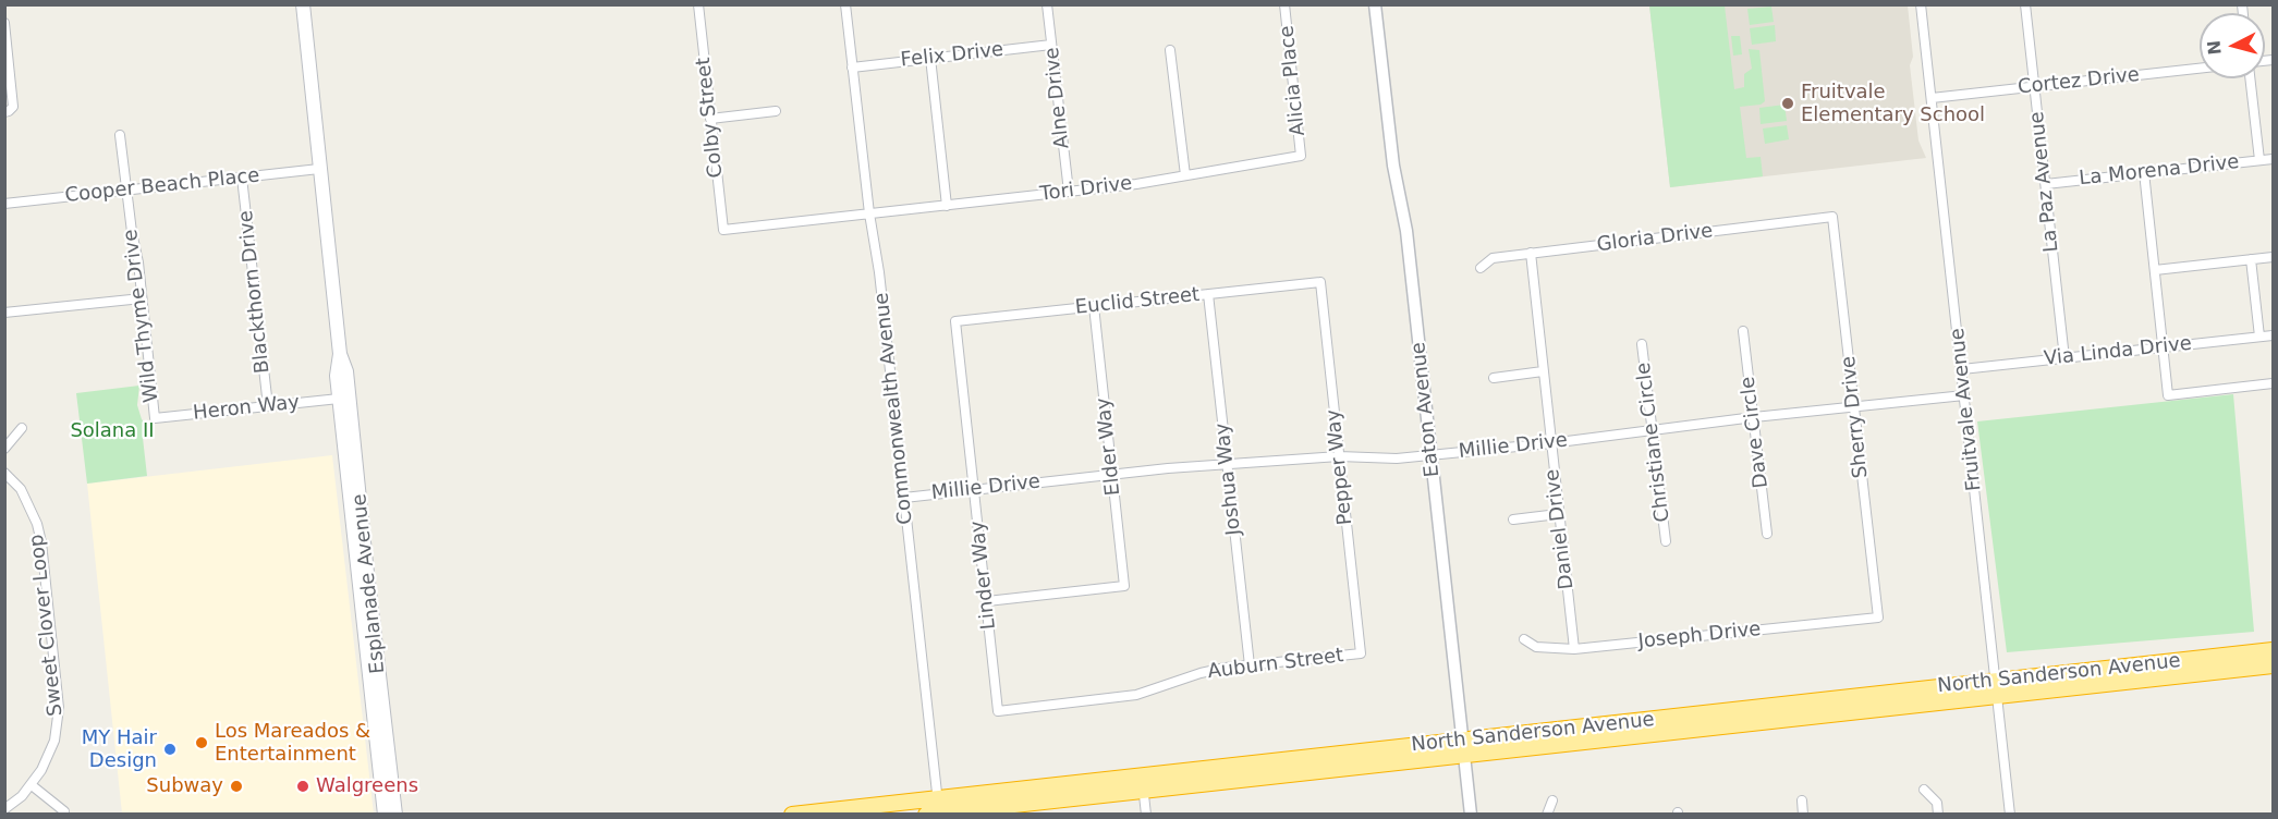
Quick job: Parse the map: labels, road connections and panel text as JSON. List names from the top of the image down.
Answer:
{
  "streets": {
    "highway": ["North Sanderson Avenue"],
    "main road": ["Esplanade Avenue"],
    "street": [
      "Felix Drive",
      "Alicia Place",
      "Cortez Drive",
      "Alne Drive",
      "Colby Street",
      "La Morena Drive",
      "La Paz Avenue",
      "Cooper Beach Place",
      "Tori Drive",
      "Gloria Drive",
      "Blackthorn Drive",
      "Euclid Street",
      "Wild Thyme Drive",
      "Via Linda Drive",
      "Heron Way",
      "Commonwealth Avenue",
      "Eaton Avenue",
      "Fruitvale Avenue",
      "Sherry Drive",
      "Dave Circle",
      "Christiane Circle",
      "Elder Way",
      "Millie Drive",
      "Pepper Way",
      "Joshua Way",
      "Daniel Drive",
      "Linder Way",
      "Sweet Clover Loop",
      "Joseph Drive",
      "Auburn Street"
    ]
  },
  "crossings": [
    ["Felix Drive", "Alne Drive"],
    ["Felix Drive", "Commonwealth Avenue"],
    ["Alicia Place", "Tori Drive"],
    ["Cortez Drive", "La Paz Avenue"],
    ["Cortez Drive", "Fruitvale Avenue"],
    ["Alne Drive", "Tori Drive"],
    ["Colby Street", "Tori Drive"],
    ["La Morena Drive", "La Paz Avenue"],
    ["La Paz Avenue", "Via Linda Drive"],
    ["Cooper Beach Place", "Blackthorn Drive"],
    ["Cooper Beach Place", "Wild Thyme Drive"],
    ["Cooper Beach Place", "Esplanade Avenue"],
    ["Tori Drive", "Commonwealth Avenue"],
    ["Gloria Drive", "Sherry Drive"],
    ["Gloria Drive", "Daniel Drive"],
    ["Blackthorn Drive", "Heron Way"],
    ["Euclid Street", "Elder Way"],
    ["Euclid Street", "Pepper Way"],
    ["Euclid Street", "Joshua Way"],
    ["Euclid Street", "Linder Way"],
    ["Wild Thyme Drive", "Heron Way"],
    ["Via Linda Drive", "Fruitvale Avenue"],
    ["Heron Way", "Esplanade Avenue"],
    ["Commonwealth Avenue", "Millie Drive"],
    ["Commonwealth Avenue", "North Sanderson Avenue"],
    ["Eaton Avenue", "Millie Drive"],
    ["Eaton Avenue", "North Sanderson Avenue"],
    ["Fruitvale Avenue", "Millie Drive"],
    ["Fruitvale Avenue", "North Sanderson Avenue"],
    ["Sherry Drive", "Millie Drive"],
    ["Sherry Drive", "Joseph Drive"],
    ["Dave Circle", "Millie Drive"],
    ["Christiane Circle", "Millie Drive"],
    ["Elder Way", "Millie Drive"],
    ["Elder Way", "Linder Way"],
    ["Millie Drive", "Pepper Way"],
    ["Millie Drive", "Joshua Way"],
    ["Millie Drive", "Daniel Drive"],
    ["Millie Drive", "Linder Way"],
    ["Pepper Way", "Auburn Street"],
    ["Joshua Way", "Auburn Street"],
    ["Daniel Drive", "Joseph Drive"],
    ["Linder Way", "Auburn Street"]
  ],
  "parks": ["Solana II"],
  "places": [
    "Fruitvale Elementary School",
    "Los Mareados & Entertainment",
    "MY Hair Design",
    "Subway",
    "Walgreens"
  ],
  "north": "left"
}
